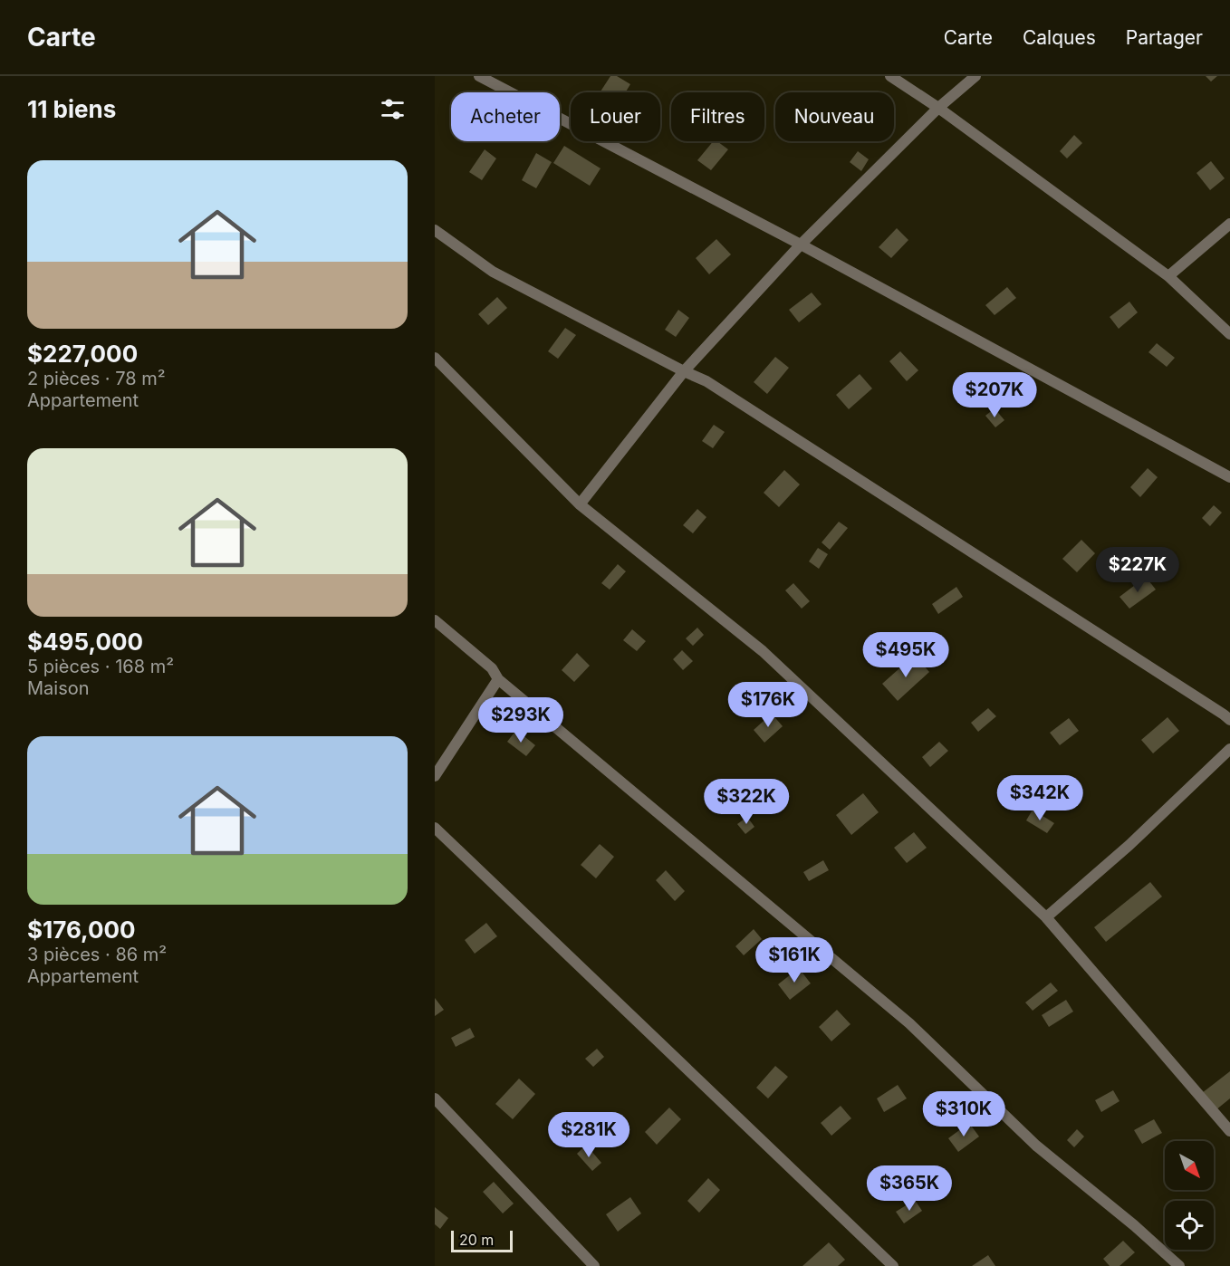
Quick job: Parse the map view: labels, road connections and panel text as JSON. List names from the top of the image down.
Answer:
{
  "scale_bar": "20 m",
  "north": "bottom right",
  "page": {
    "header": "Carte",
    "nav": ["Carte", "Calques", "Partager"],
    "heading": "11 biens",
    "chip": [
      "Acheter",
      "Louer",
      "Filtres",
      "Nouveau"
    ],
    "list": [
      {
        "name": "$227,000",
        "note": "2 pièces · 78 m² · Appartement"
      },
      {
        "name": "$495,000",
        "note": "5 pièces · 168 m² · Maison"
      },
      {
        "name": "$176,000",
        "note": "3 pièces · 86 m² · Appartement"
      }
    ],
    "price": [
      "$207K",
      "$227K",
      "$495K",
      "$176K",
      "$293K",
      "$342K",
      "$322K",
      "$161K",
      "$310K",
      "$281K",
      "$365K"
    ],
    "scale": "20 m"
  }
}
